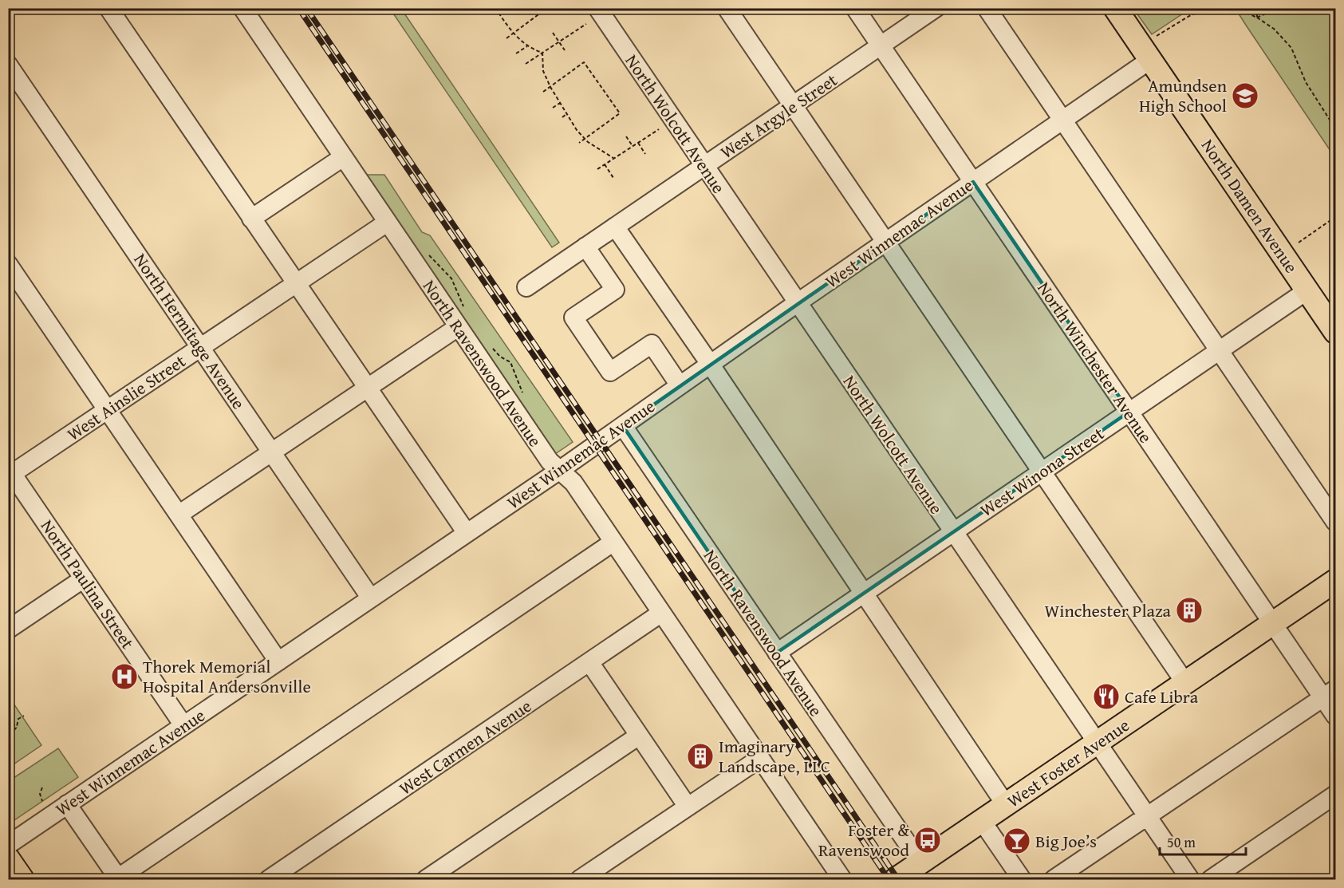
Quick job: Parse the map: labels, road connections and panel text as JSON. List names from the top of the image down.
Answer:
{
  "streets": {
    "main road": ["North Damen Avenue", "West Foster Avenue"],
    "street": [
      "West Argyle Street",
      "North Wolcott Avenue",
      "West Winnemac Avenue",
      "North Hermitage Avenue",
      "North Winchester Avenue",
      "North Ravenswood Avenue",
      "West Ainslie Street",
      "West Winona Street",
      "North Paulina Street",
      "West Carmen Avenue"
    ]
  },
  "crossings": [
    ["West Argyle Street", "North Wolcott Avenue"],
    ["West Argyle Street", "North Winchester Avenue"],
    ["North Wolcott Avenue", "West Winnemac Avenue"],
    ["North Wolcott Avenue", "West Winona Street"],
    ["North Wolcott Avenue", "West Foster Avenue"],
    ["North Damen Avenue", "West Winnemac Avenue"],
    ["North Damen Avenue", "West Winona Street"],
    ["West Winnemac Avenue", "North Hermitage Avenue"],
    ["West Winnemac Avenue", "North Winchester Avenue"],
    ["West Winnemac Avenue", "North Ravenswood Avenue"],
    ["West Winnemac Avenue", "North Paulina Street"],
    ["North Hermitage Avenue", "West Ainslie Street"],
    ["North Winchester Avenue", "West Winona Street"],
    ["North Winchester Avenue", "West Foster Avenue"],
    ["North Ravenswood Avenue", "West Ainslie Street"],
    ["North Ravenswood Avenue", "West Winona Street"],
    ["North Ravenswood Avenue", "West Carmen Avenue"],
    ["North Ravenswood Avenue", "West Foster Avenue"],
    ["West Ainslie Street", "North Paulina Street"]
  ],
  "places": {
    "school or university": ["Amundsen High School"],
    "building": ["Winchester Plaza", "Imaginary Landscape, LLC"],
    "hospital": ["Thorek Memorial Hospital Andersonville"],
    "restaurant": ["Cafe Libra"],
    "bus stop": ["Foster & Ravenswood"],
    "bar": ["Big Joe’s"]
  },
  "scale_bar": "50 m"
}
